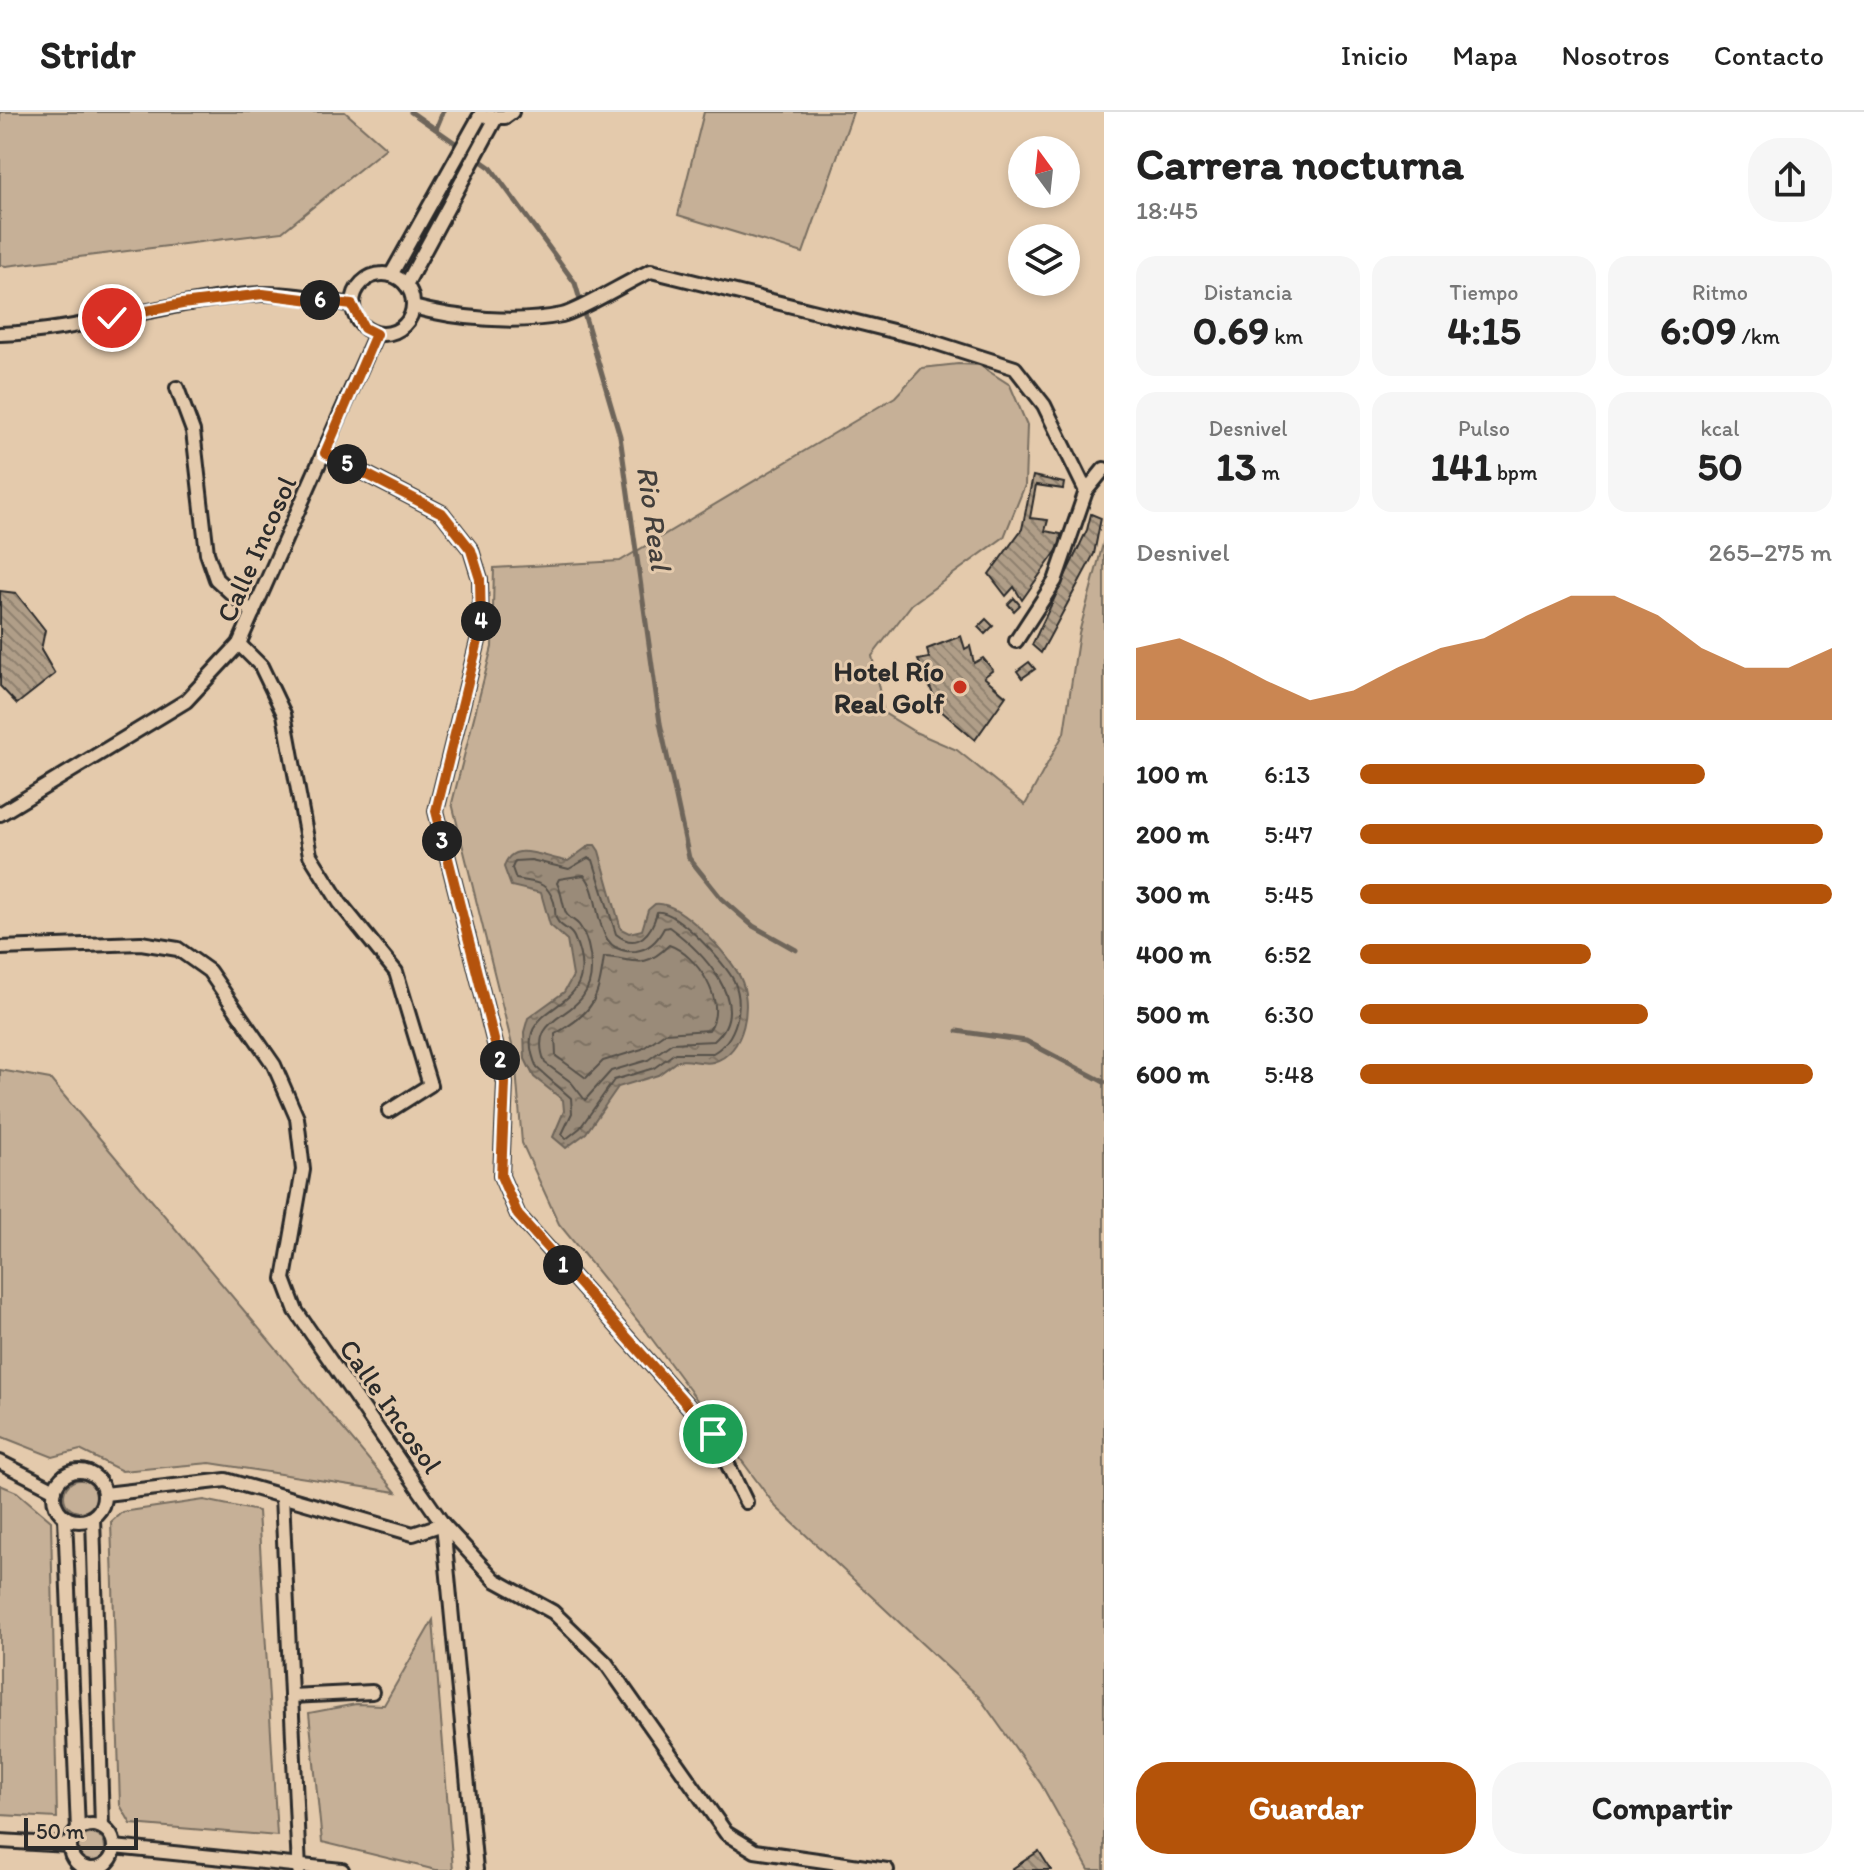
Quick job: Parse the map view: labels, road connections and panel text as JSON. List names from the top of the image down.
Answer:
{
  "streets": {
    "street": ["Calle Incosol"]
  },
  "water": ["Rio Real"],
  "places": ["Hotel Río Real Golf"],
  "scale_bar": "50 m",
  "north": "top",
  "page": {
    "header": "Stridr",
    "nav": [
      "Inicio",
      "Mapa",
      "Nosotros",
      "Contacto"
    ],
    "heading": ["Carrera nocturna", "18:45"],
    "stats": [
      ["Distancia", "0.69 km"],
      ["Tiempo", "4:15"],
      ["Ritmo", "6:09 /km"],
      ["Desnivel", "13 m"],
      ["Pulso", "141 bpm"],
      ["kcal", "50"]
    ],
    "pins": [
      "6",
      "5",
      "4",
      "3",
      "2",
      "1"
    ],
    "chart": ["Desnivel", "265–275 m"],
    "list": [
      {
        "name": "100 m",
        "note": "6:13"
      },
      {
        "name": "200 m",
        "note": "5:47"
      },
      {
        "name": "300 m",
        "note": "5:45"
      },
      {
        "name": "400 m",
        "note": "6:52"
      },
      {
        "name": "500 m",
        "note": "6:30"
      },
      {
        "name": "600 m",
        "note": "5:48"
      }
    ],
    "buttons": ["Guardar", "Compartir"],
    "scale": "50 m"
  }
}
